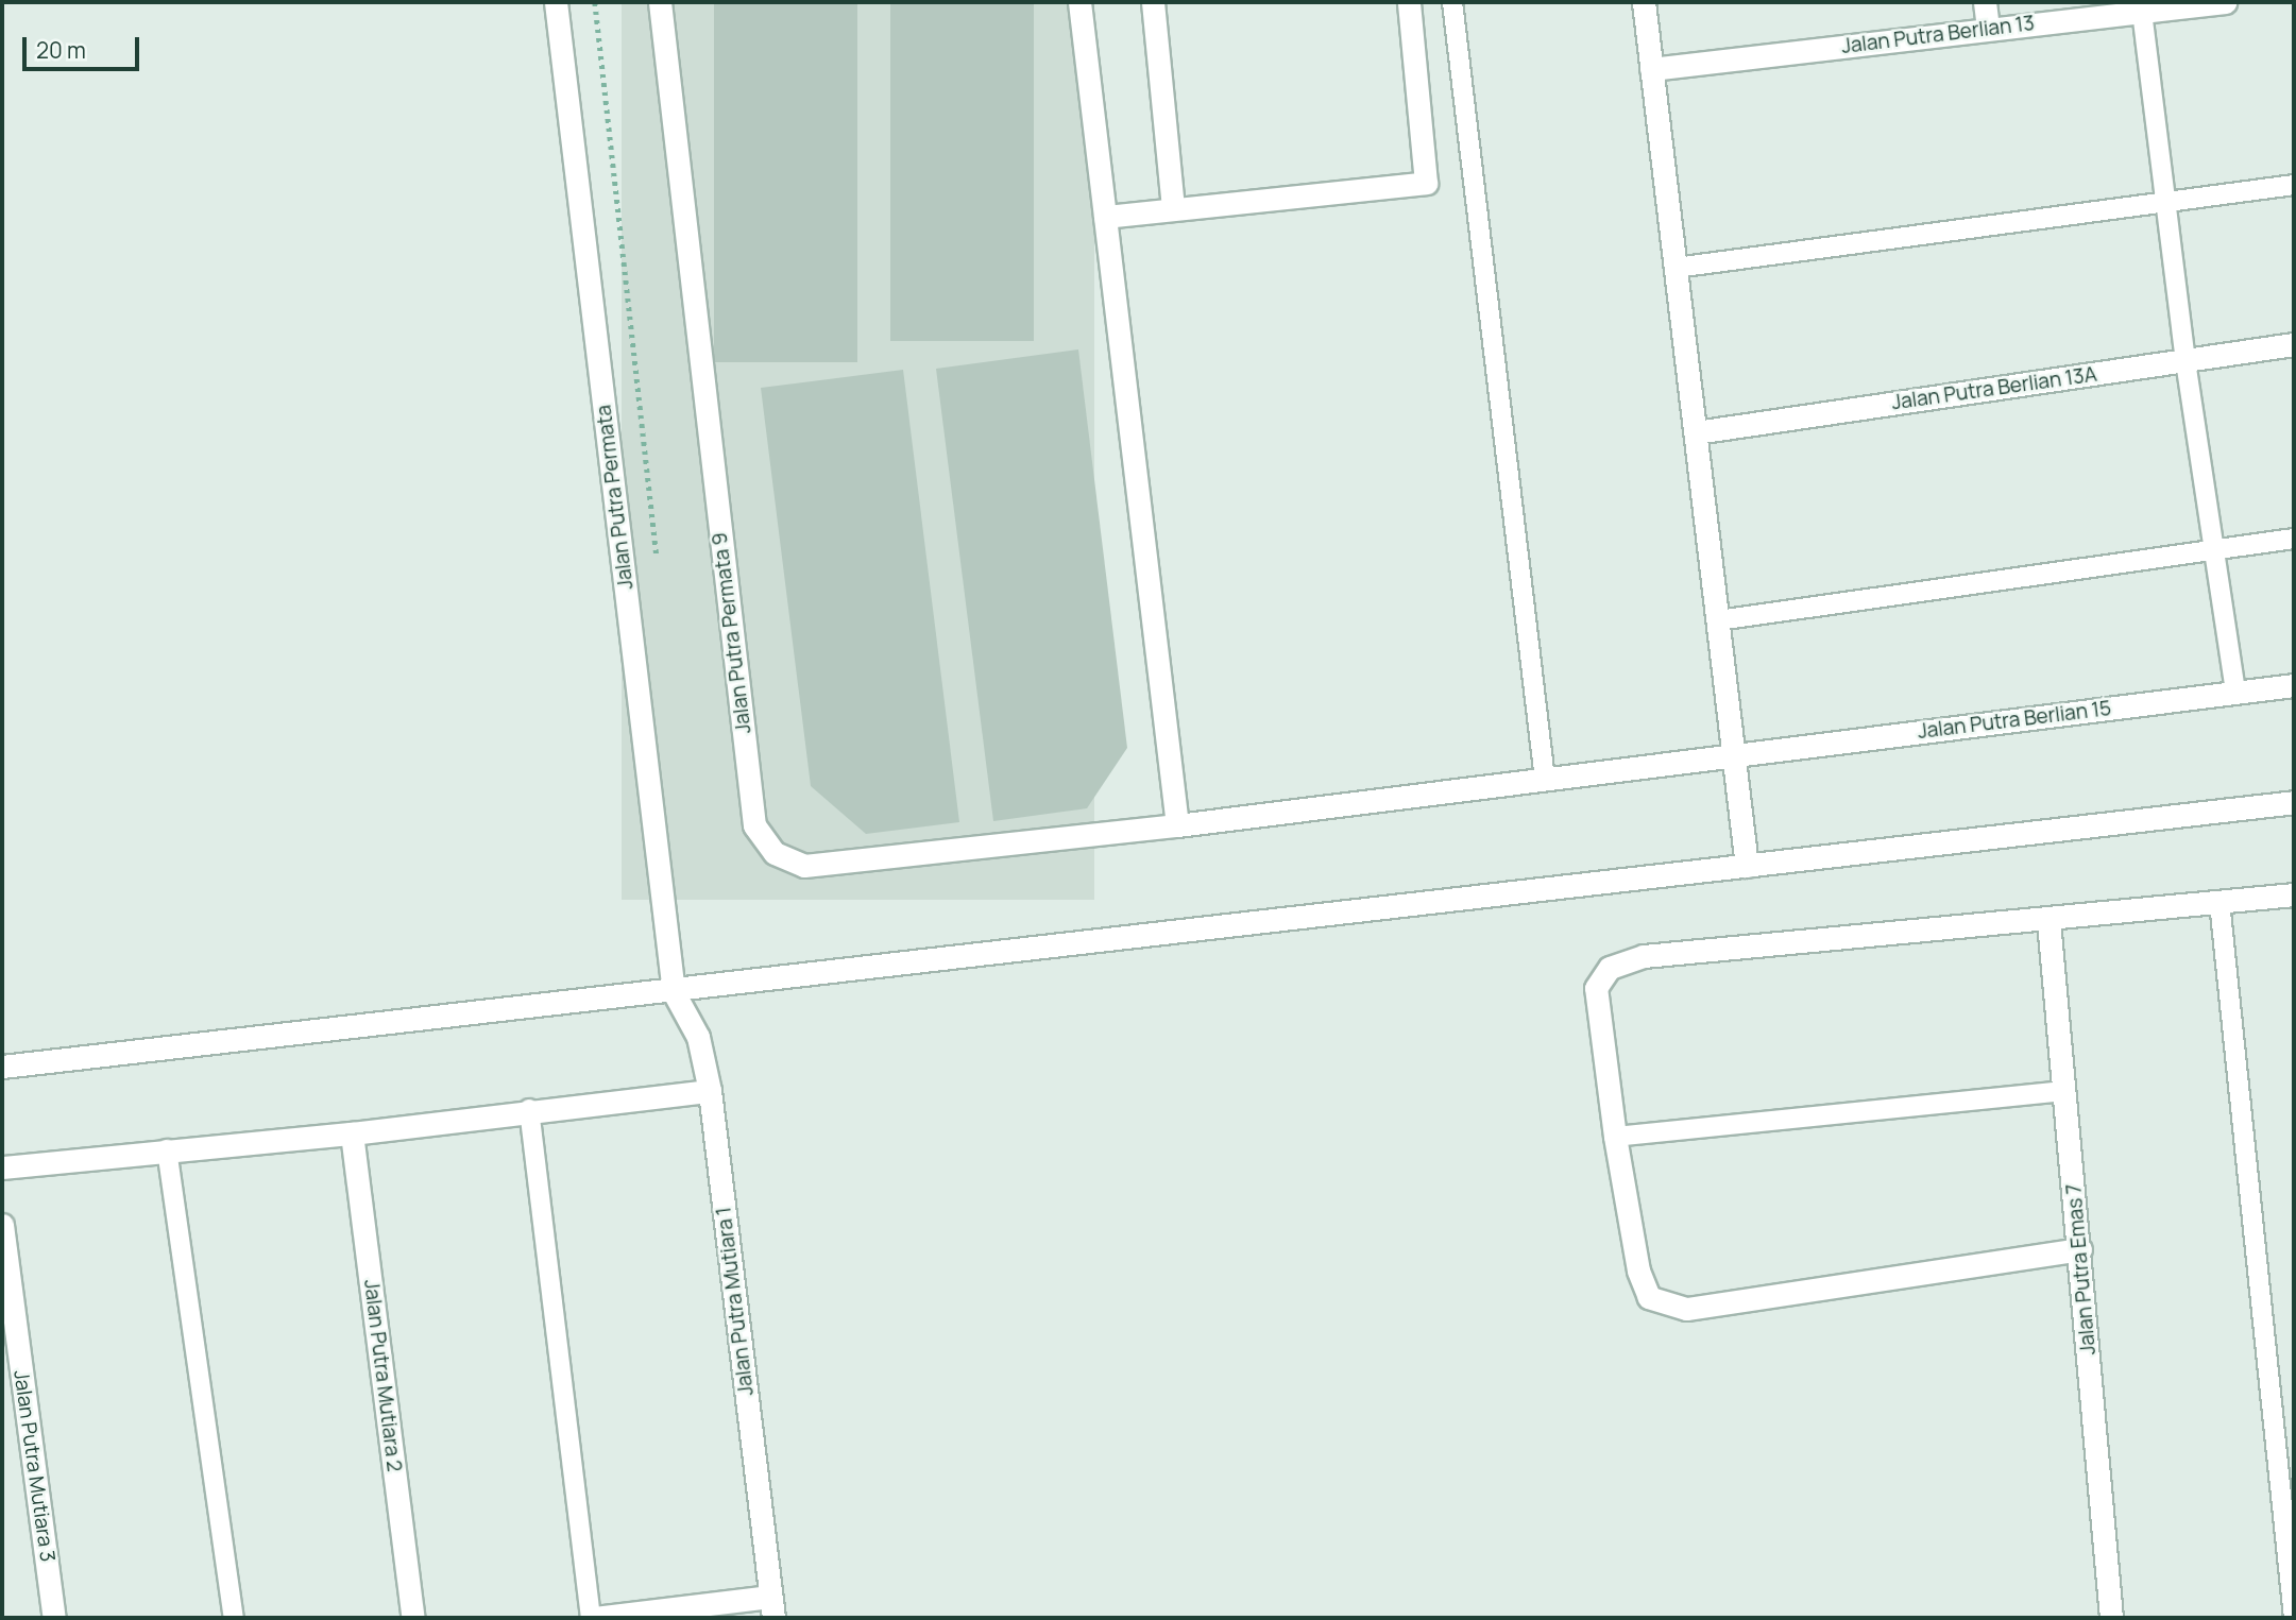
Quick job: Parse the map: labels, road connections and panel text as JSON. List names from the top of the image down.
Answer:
{
  "streets": {
    "street": [
      "Jalan Putra Berlian 13",
      "Jalan Putra Berlian 13A",
      "Jalan Putra Permata",
      "Jalan Putra Permata 9",
      "Jalan Putra Berlian 15",
      "Jalan Putra Emas 7",
      "Jalan Putra Mutiara 1",
      "Jalan Putra Mutiara 2",
      "Jalan Putra Mutiara 3"
    ]
  },
  "crossings": [
    ["Jalan Putra Permata", "Jalan Putra Mutiara 1"],
    ["Jalan Putra Permata 9", "Jalan Putra Berlian 15"]
  ],
  "scale_bar": "20 m"
}
